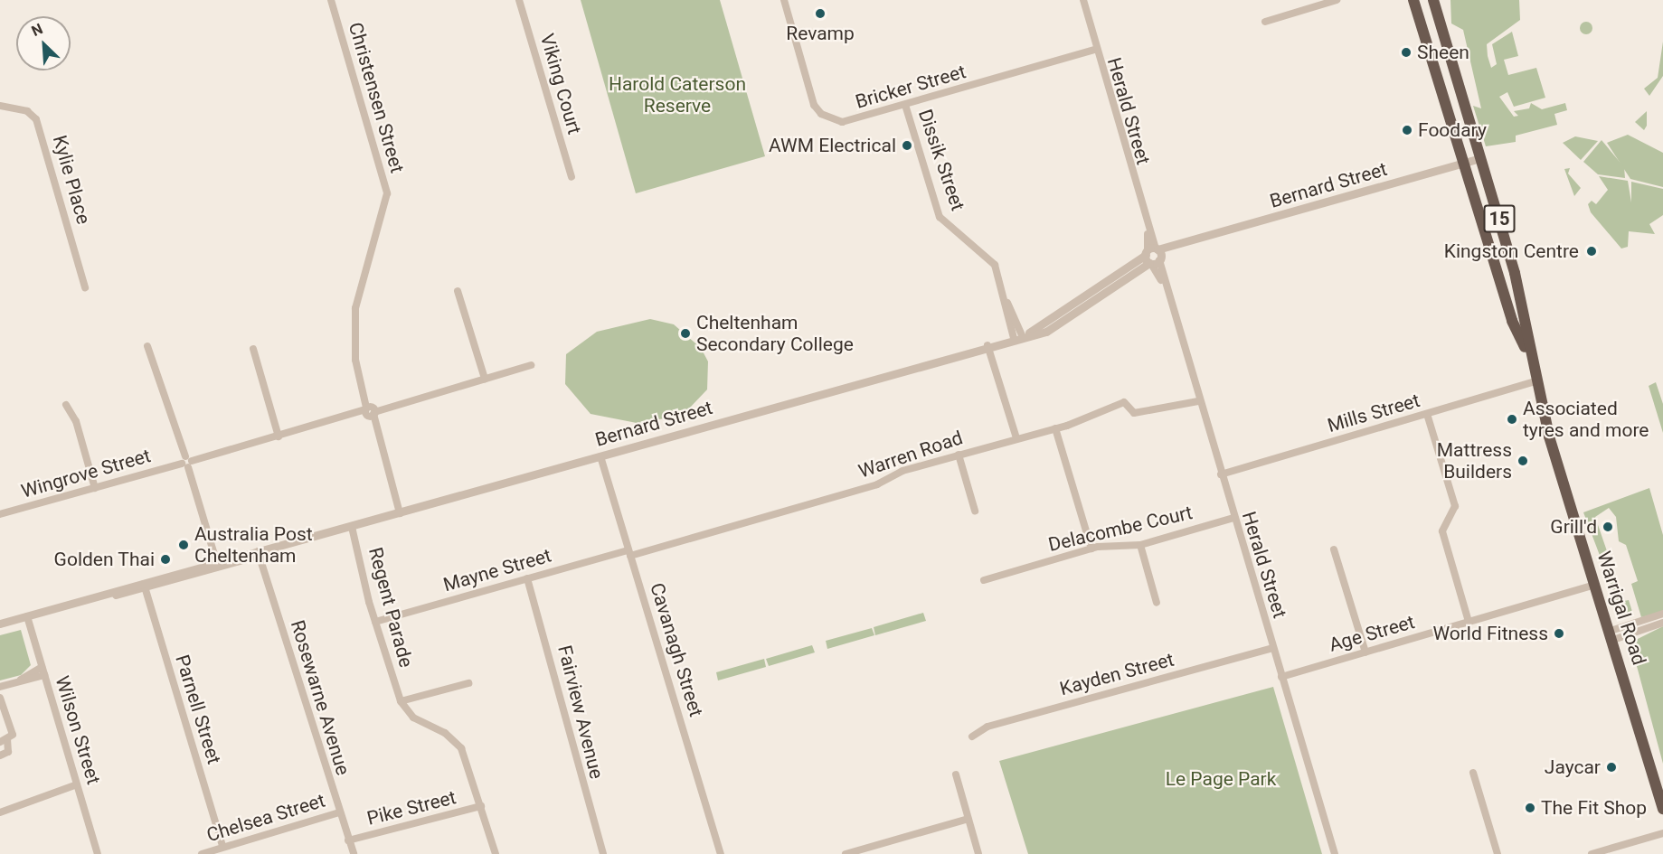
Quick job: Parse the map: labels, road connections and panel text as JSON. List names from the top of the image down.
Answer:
{
  "streets": {
    "highway": ["15", "Warrigal Road"],
    "street": [
      "Viking Court",
      "Bricker Street",
      "Christensen Street",
      "Herald Street",
      "Dissik Street",
      "Kylie Place",
      "Bernard Street",
      "Mills Street",
      "Warren Road",
      "Wingrove Street",
      "Delacombe Court",
      "Mayne Street",
      "Regent Parade",
      "Age Street",
      "Cavanagh Street",
      "Kayden Street",
      "Rosewarne Avenue",
      "Parnell Street",
      "Fairview Avenue",
      "Wilson Street",
      "Pike Street",
      "Chelsea Street"
    ]
  },
  "crossings": [
    ["Bricker Street", "Herald Street"],
    ["Bricker Street", "Dissik Street"],
    ["Christensen Street", "Bernard Street"],
    ["Christensen Street", "Wingrove Street"],
    ["Herald Street", "Bernard Street"],
    ["Herald Street", "Mills Street"],
    ["Herald Street", "Warren Road"],
    ["Herald Street", "Delacombe Court"],
    ["Herald Street", "Age Street"],
    ["Herald Street", "Kayden Street"],
    ["Dissik Street", "Bernard Street"],
    ["Bernard Street", "Regent Parade"],
    ["Bernard Street", "Warrigal Road"],
    ["Bernard Street", "Cavanagh Street"],
    ["Bernard Street", "Rosewarne Avenue"],
    ["Bernard Street", "Parnell Street"],
    ["Bernard Street", "Wilson Street"],
    ["Mills Street", "Warrigal Road"],
    ["Warren Road", "Mayne Street"],
    ["Warren Road", "Cavanagh Street"],
    ["Mayne Street", "Regent Parade"],
    ["Mayne Street", "Cavanagh Street"],
    ["Mayne Street", "Fairview Avenue"],
    ["Regent Parade", "Pike Street"],
    ["Warrigal Road", "Age Street"],
    ["Rosewarne Avenue", "Pike Street"],
    ["Rosewarne Avenue", "Chelsea Street"],
    ["Parnell Street", "Chelsea Street"]
  ],
  "parks": ["Harold Caterson Reserve", "Le Page Park"],
  "places": [
    "Revamp",
    "Sheen",
    "Foodary",
    "AWM Electrical",
    "Kingston Centre",
    "Cheltenham Secondary College",
    "Associated tyres and more",
    "Mattress Builders",
    "Grill'd",
    "Australia Post Cheltenham",
    "Golden Thai",
    "World Fitness",
    "Jaycar",
    "The Fit Shop"
  ],
  "north": "top left"
}
